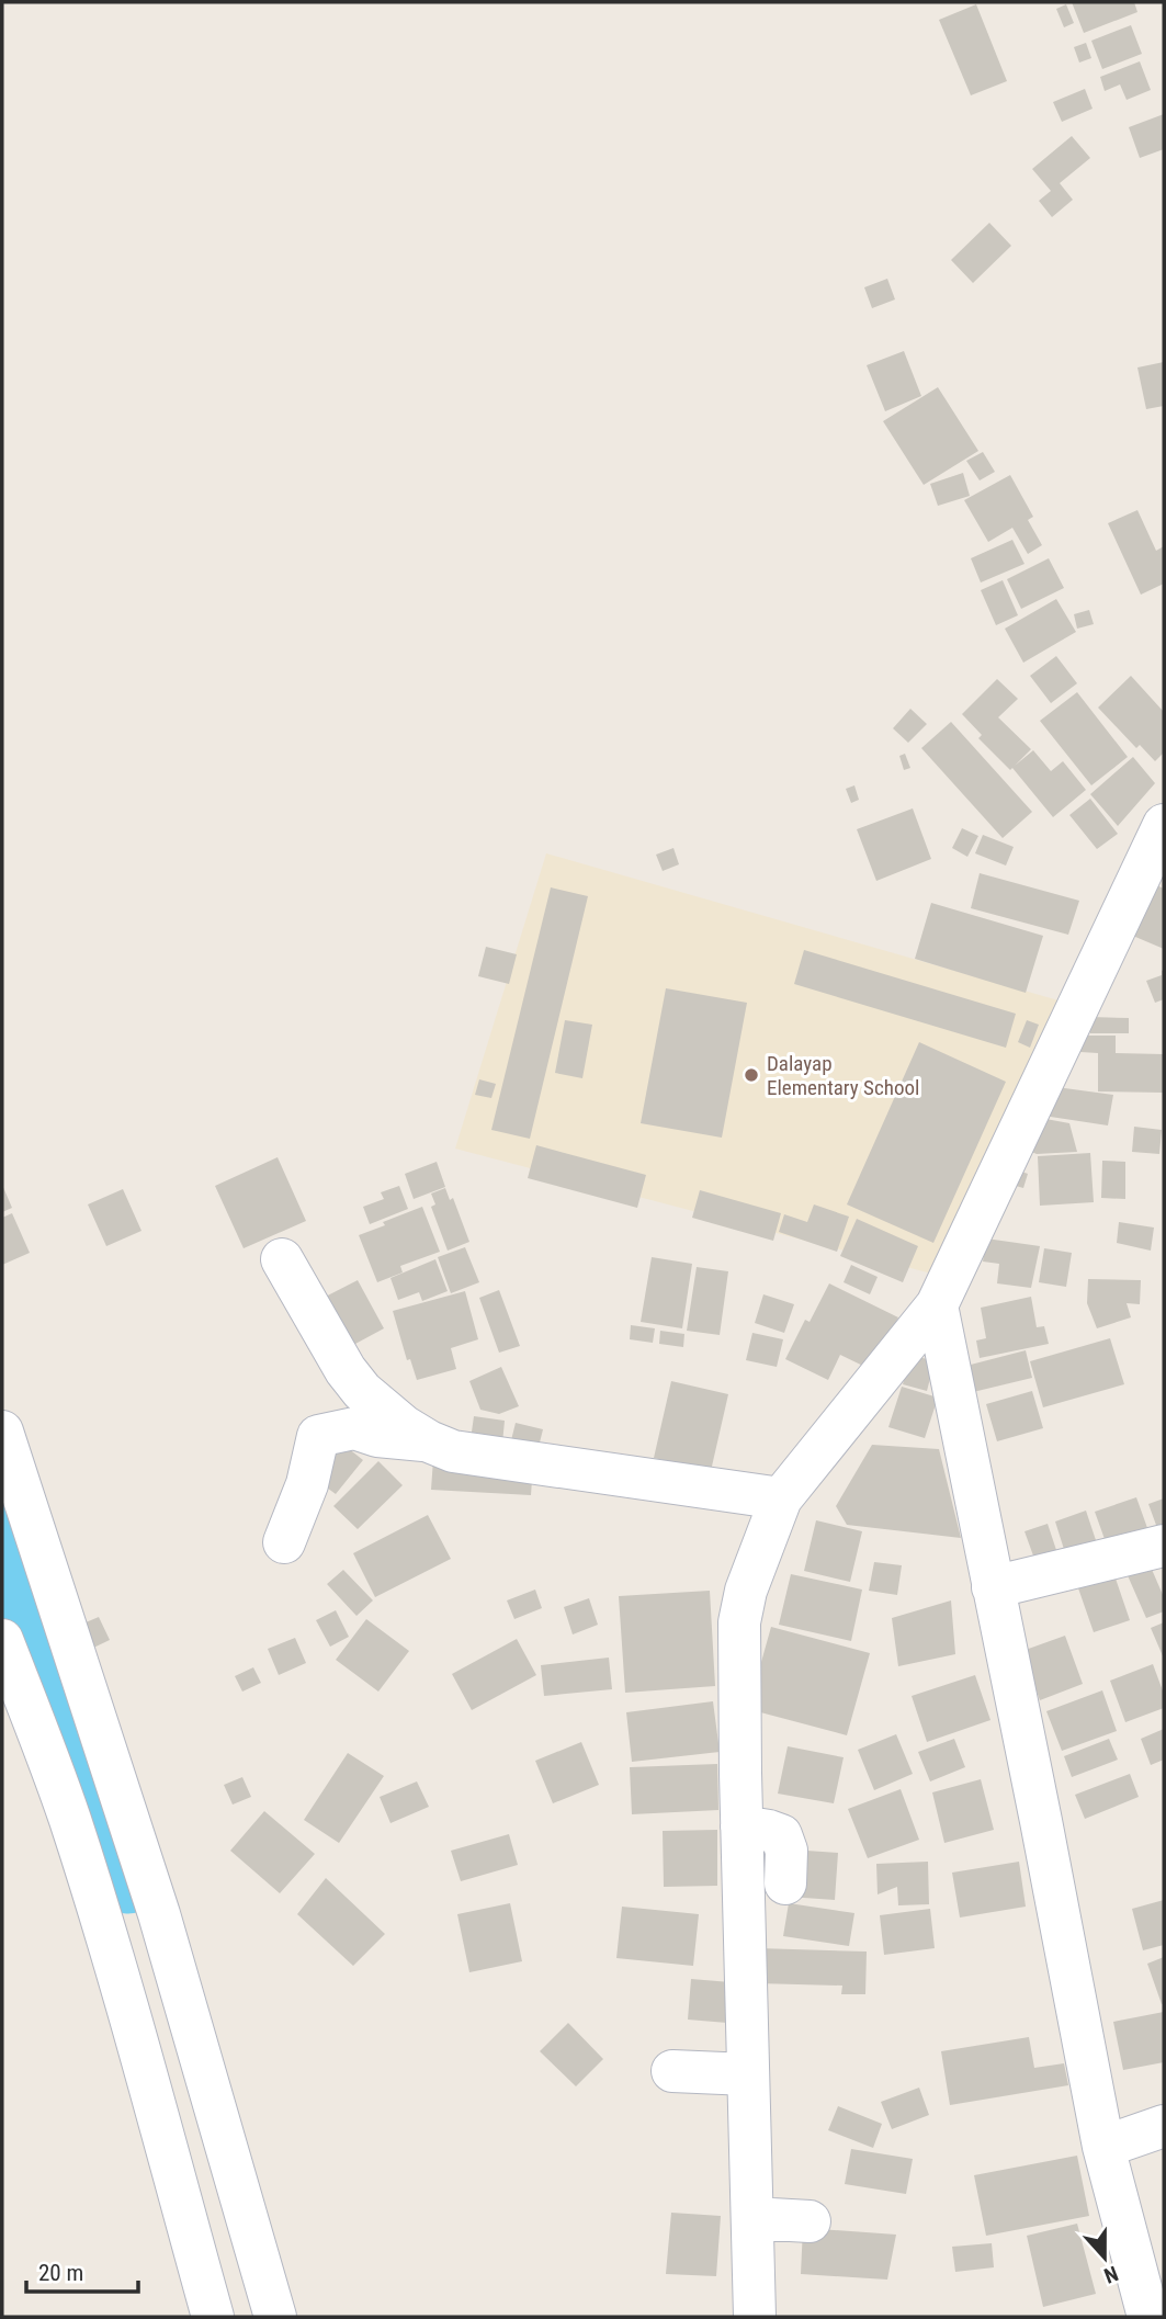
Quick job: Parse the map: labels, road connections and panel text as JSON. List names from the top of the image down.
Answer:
{
  "places": ["Dalayap Elementary School"],
  "scale_bar": "20 m",
  "north": "bottom"
}
